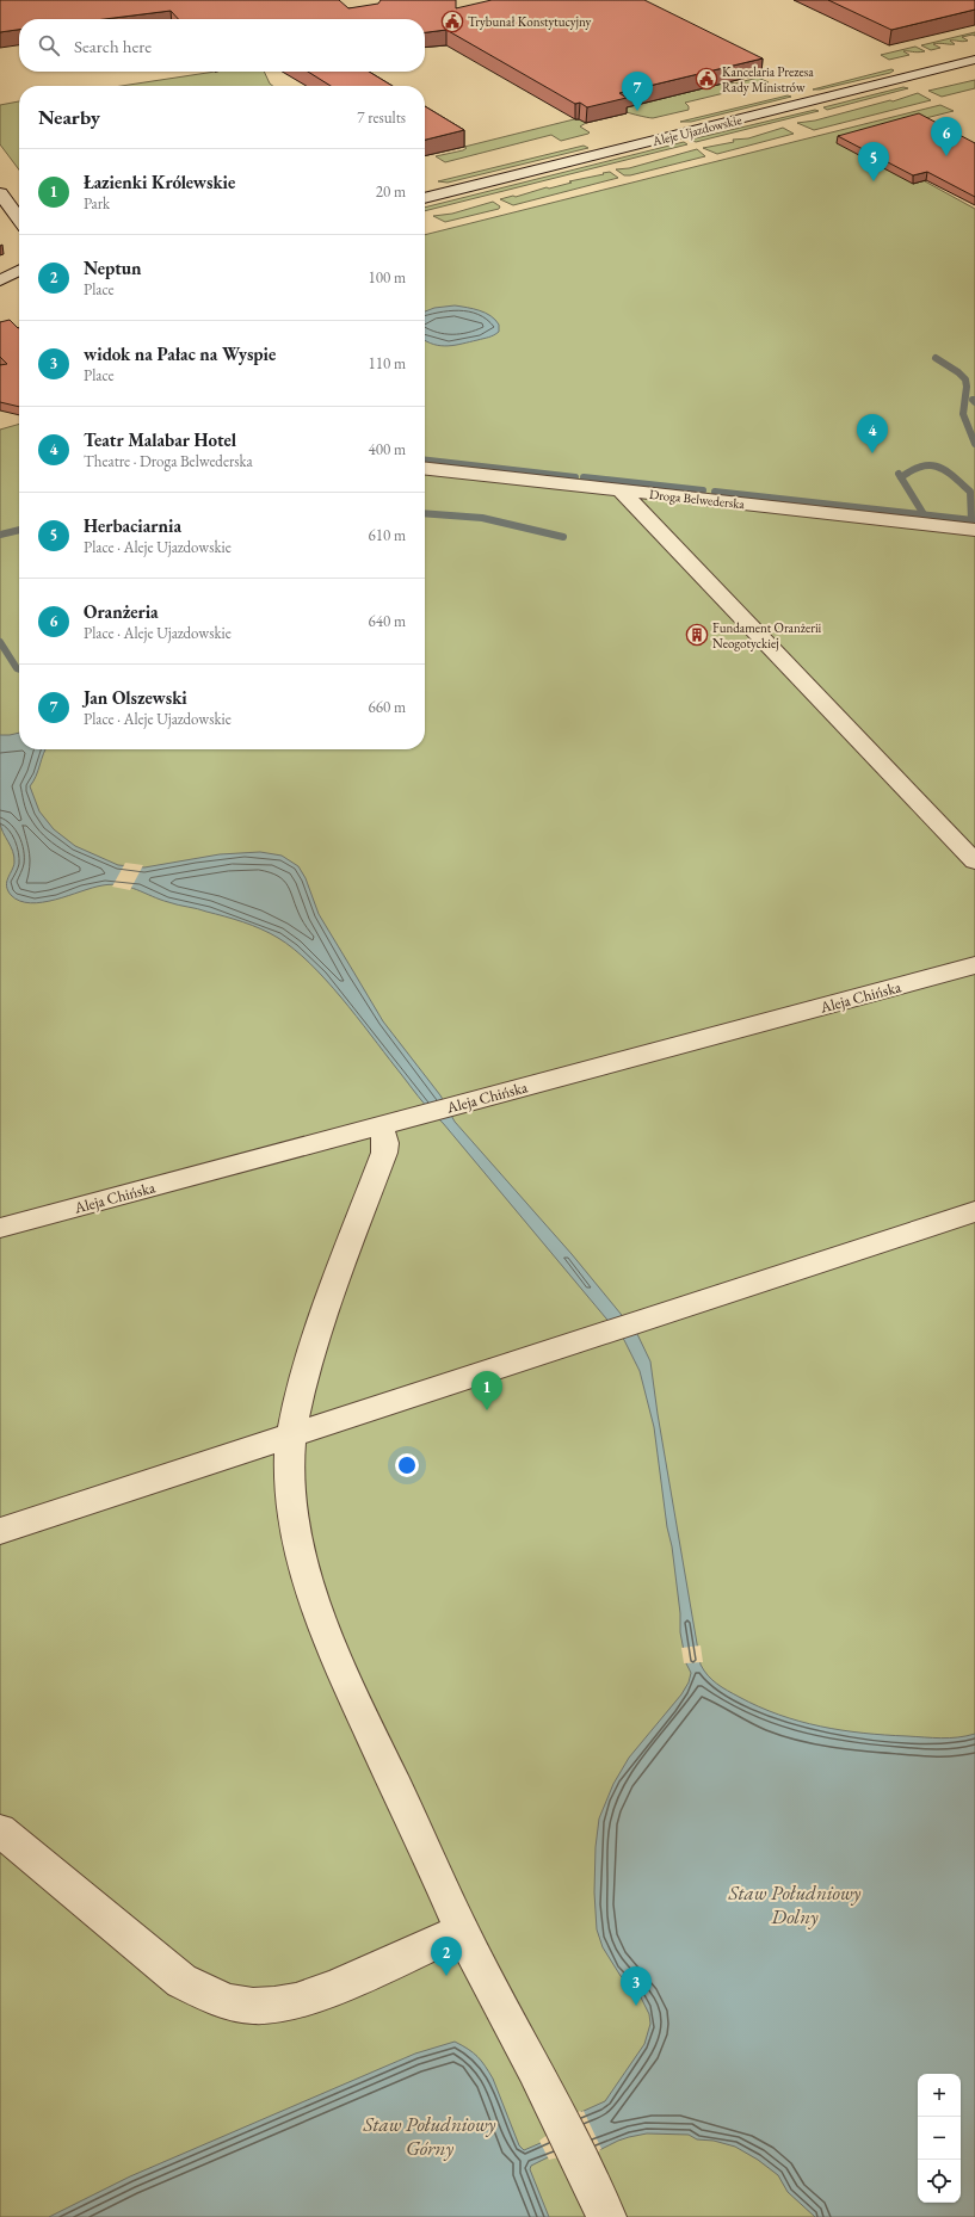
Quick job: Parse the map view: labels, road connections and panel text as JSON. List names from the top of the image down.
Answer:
{
  "streets": {
    "street": ["Aleje Ujazdowskie", "Droga Belwederska", "Aleja Chińska"]
  },
  "water": ["Staw Południowy Dolny", "Staw Południowy Górny"],
  "places": {
    "public building": ["Trybunał Konstytucyjny", "Kancelaria Prezesa Rady Ministrów"],
    "building": ["Fundament Oranżerii Neogotyckiej"]
  },
  "page": {
    "search": "Search here",
    "pins": [
      "7",
      "6",
      "5",
      "4",
      "1",
      "2",
      "3"
    ],
    "heading": ["Nearby", "7 results"],
    "list": [
      {
        "mark": "1",
        "name": "Łazienki Królewskie",
        "note": "Park",
        "value": "20 m"
      },
      {
        "mark": "2",
        "name": "Neptun",
        "note": "Place",
        "value": "100 m"
      },
      {
        "mark": "3",
        "name": "widok na Pałac na Wyspie",
        "note": "Place",
        "value": "110 m"
      },
      {
        "mark": "4",
        "name": "Teatr Malabar Hotel",
        "note": "Theatre · Droga Belwederska",
        "value": "400 m"
      },
      {
        "mark": "5",
        "name": "Herbaciarnia",
        "note": "Place · Aleje Ujazdowskie",
        "value": "610 m"
      },
      {
        "mark": "6",
        "name": "Oranżeria",
        "note": "Place · Aleje Ujazdowskie",
        "value": "640 m"
      },
      {
        "mark": "7",
        "name": "Jan Olszewski",
        "note": "Place · Aleje Ujazdowskie",
        "value": "660 m"
      }
    ],
    "map_buttons": ["+", "−"]
  }
}
